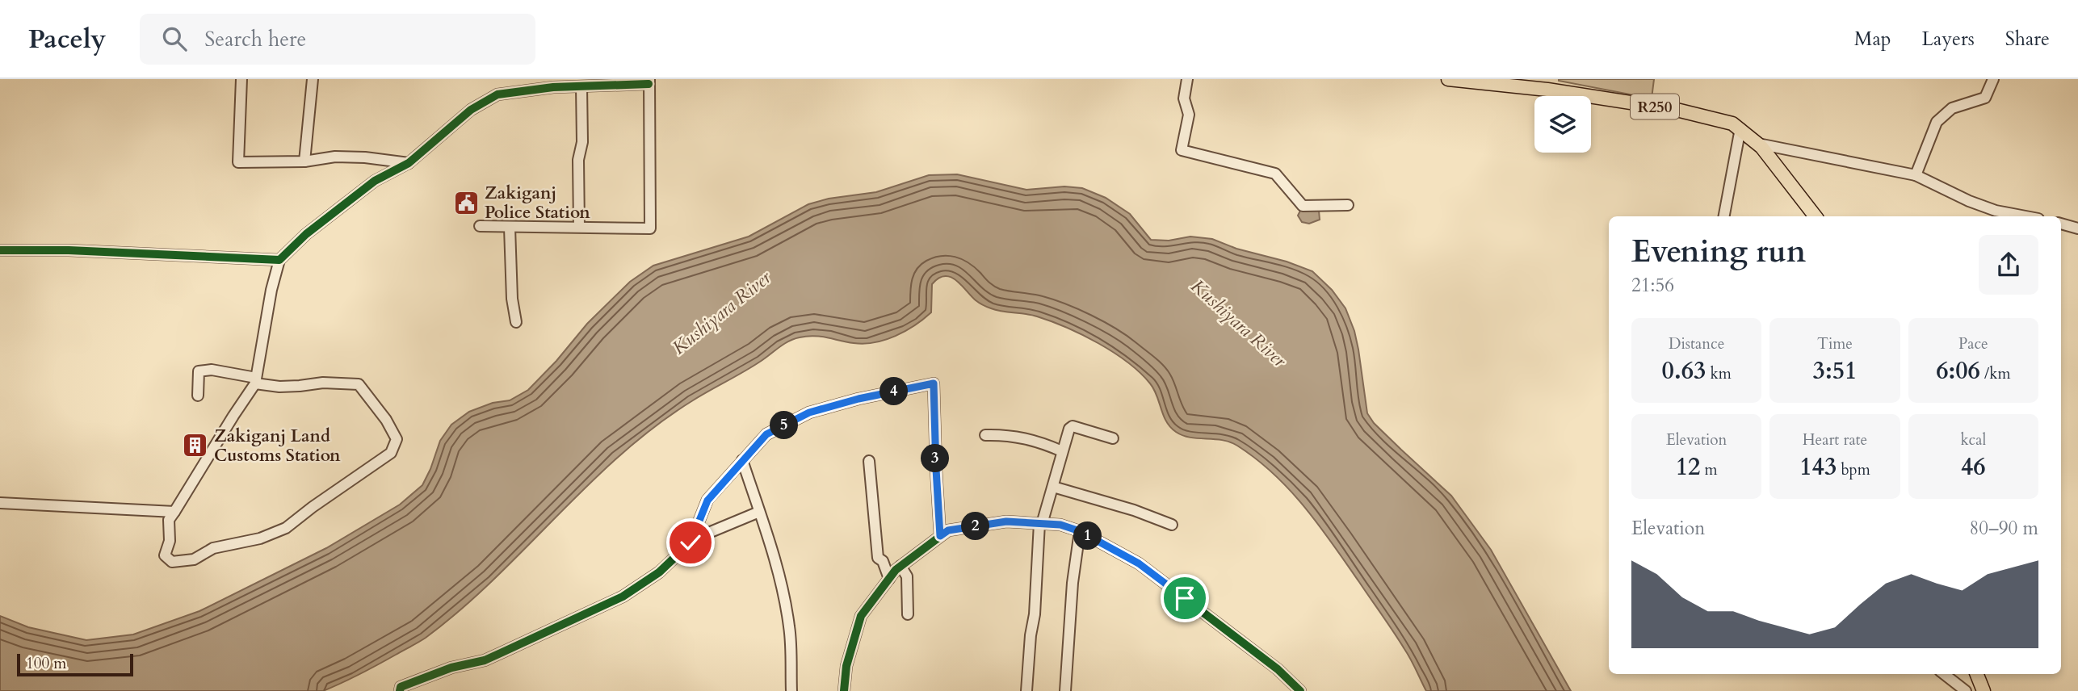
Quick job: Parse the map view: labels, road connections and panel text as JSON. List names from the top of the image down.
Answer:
{
  "streets": {
    "main road": ["R250"]
  },
  "water": ["Kushiyara River"],
  "places": {
    "public building": ["Zakiganj Police Station"],
    "building": ["Zakiganj Land Customs Station"]
  },
  "scale_bar": "100 m",
  "page": {
    "header": "Pacely",
    "search": "Search here",
    "nav": ["Map", "Layers", "Share"],
    "heading": ["Evening run", "21:56"],
    "stats": [
      ["Distance", "0.63 km"],
      ["Time", "3:51"],
      ["Pace", "6:06 /km"],
      ["Elevation", "12 m"],
      ["Heart rate", "143 bpm"],
      ["kcal", "46"]
    ],
    "pins": [
      "4",
      "5",
      "3",
      "2",
      "1"
    ],
    "chart": ["Elevation", "80–90 m"],
    "scale": "100 m"
  }
}
